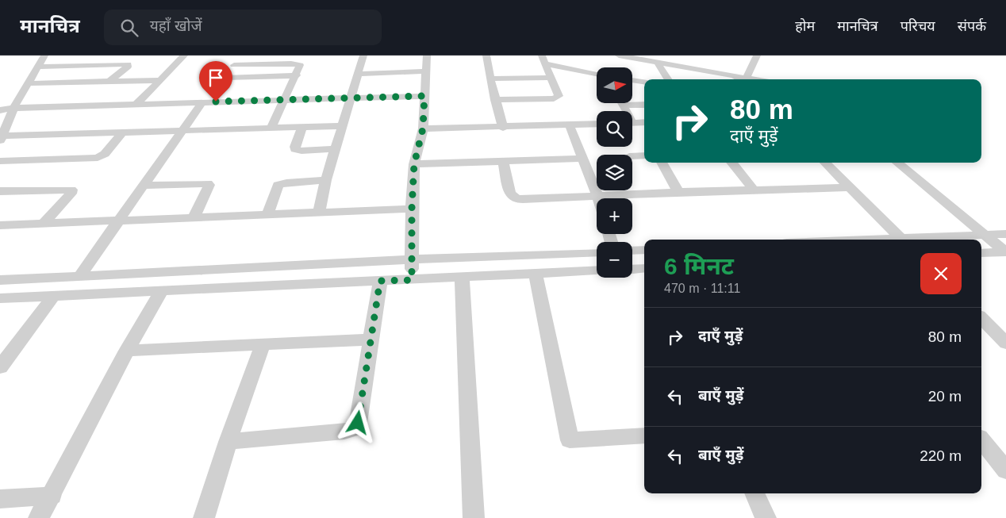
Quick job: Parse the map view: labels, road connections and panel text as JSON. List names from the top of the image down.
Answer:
{
  "north": "right",
  "page": {
    "header": "मानचित्र",
    "search": "यहाँ खोजें",
    "nav": [
      "होम",
      "मानचित्र",
      "परिचय",
      "संपर्क"
    ],
    "map_buttons": ["+", "−"],
    "turn": ["80 m", "दाएँ मुड़ें"],
    "heading": ["6 मिनट", "470 m · 11:11"],
    "list": [
      {
        "name": "दाएँ मुड़ें",
        "value": "80 m"
      },
      {
        "name": "बाएँ मुड़ें",
        "value": "20 m"
      },
      {
        "name": "बाएँ मुड़ें",
        "value": "220 m"
      }
    ]
  }
}
